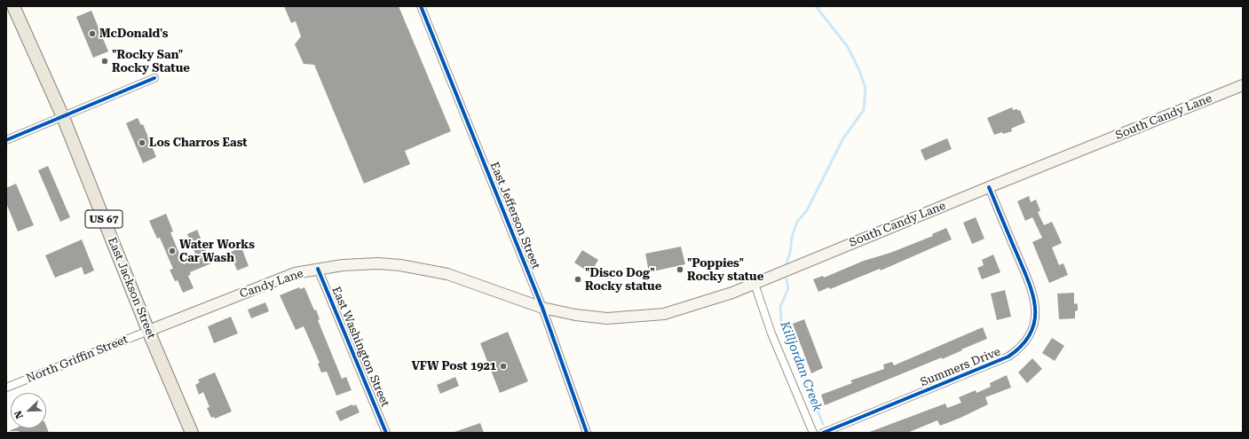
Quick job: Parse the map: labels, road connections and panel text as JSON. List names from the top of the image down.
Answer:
{
  "streets": {
    "highway": ["US 67", "East Jackson Street"],
    "main road": ["South Candy Lane", "Candy Lane"],
    "street": [
      "East Jefferson Street",
      "East Washington Street",
      "North Griffin Street",
      "Summers Drive"
    ]
  },
  "crossings": [
    ["South Candy Lane", "East Jefferson Street"],
    ["South Candy Lane", "Candy Lane"],
    ["South Candy Lane", "Summers Drive"],
    ["East Jefferson Street", "Candy Lane"],
    ["Candy Lane", "East Jackson Street"],
    ["Candy Lane", "East Washington Street"],
    ["Candy Lane", "North Griffin Street"],
    ["East Jackson Street", "North Griffin Street"]
  ],
  "water": ["Killjordan Creek"],
  "places": [
    "McDonald's",
    "\"Rocky San\" Rocky Statue",
    "Los Charros East",
    "Water Works Car Wash",
    "\"Poppies\" Rocky statue",
    "\"Disco Dog\" Rocky statue",
    "VFW Post 1921"
  ],
  "north": "bottom left"
}
